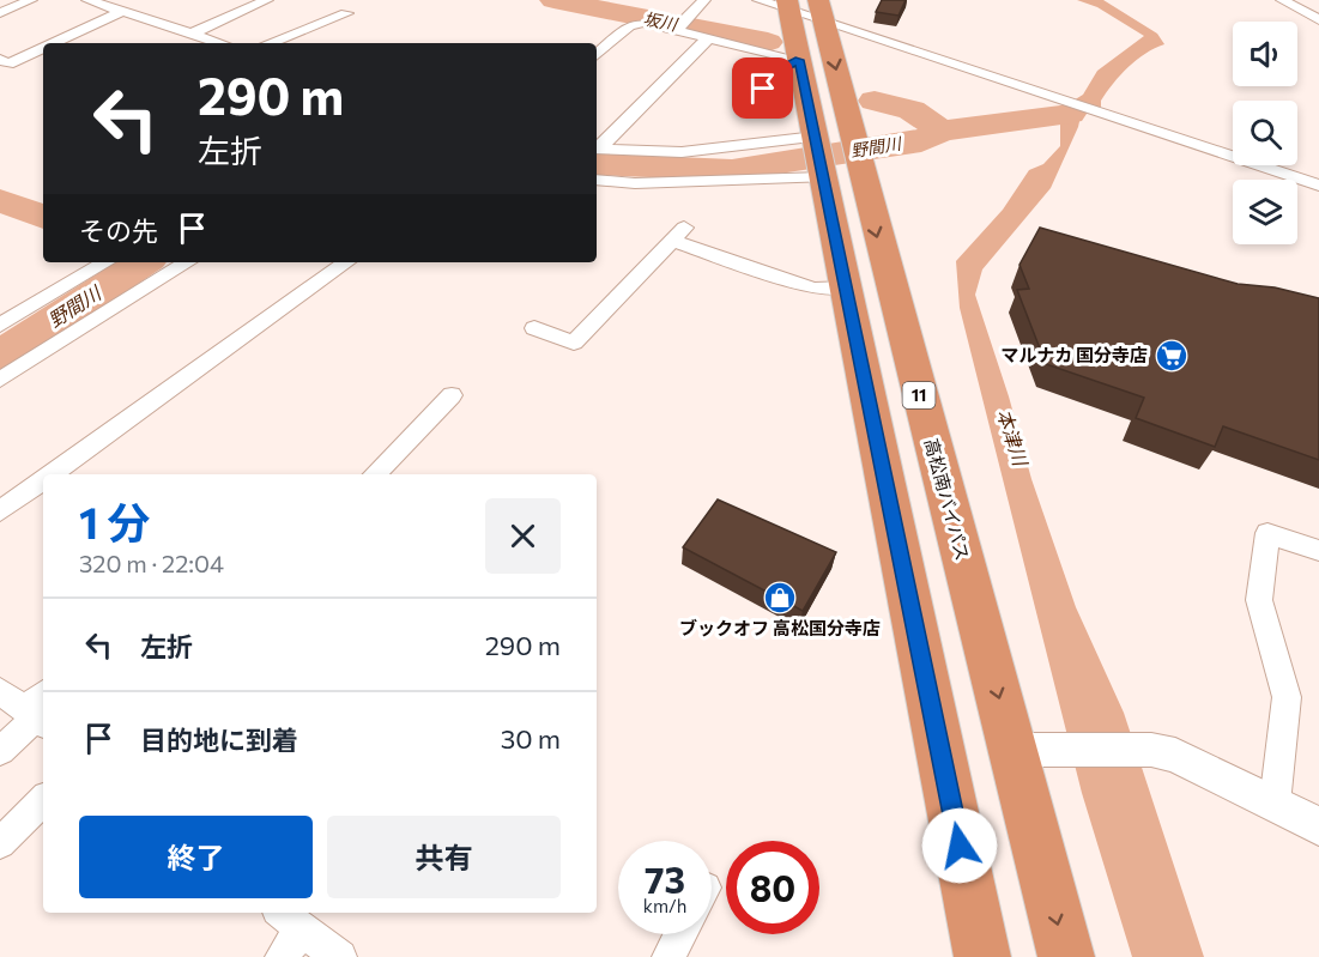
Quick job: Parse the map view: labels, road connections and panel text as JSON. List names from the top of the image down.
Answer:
{
  "streets": {
    "highway": ["11", "高松南バイパス"]
  },
  "water": ["坂川", "野間川", "本津川"],
  "places": {
    "supermarket": ["マルナカ 国分寺店"],
    "shop": ["ブックオフ 高松国分寺店"]
  },
  "page": {
    "turn": ["290 m", "左折"],
    "then": "その先",
    "heading": ["1 分", "320 m · 22:04"],
    "list": [
      {
        "name": "左折",
        "value": "290 m"
      },
      {
        "name": "目的地に到着",
        "value": "30 m"
      }
    ],
    "buttons": ["終了", "共有"],
    "speed": "73 km/h",
    "limit": "80"
  }
}
